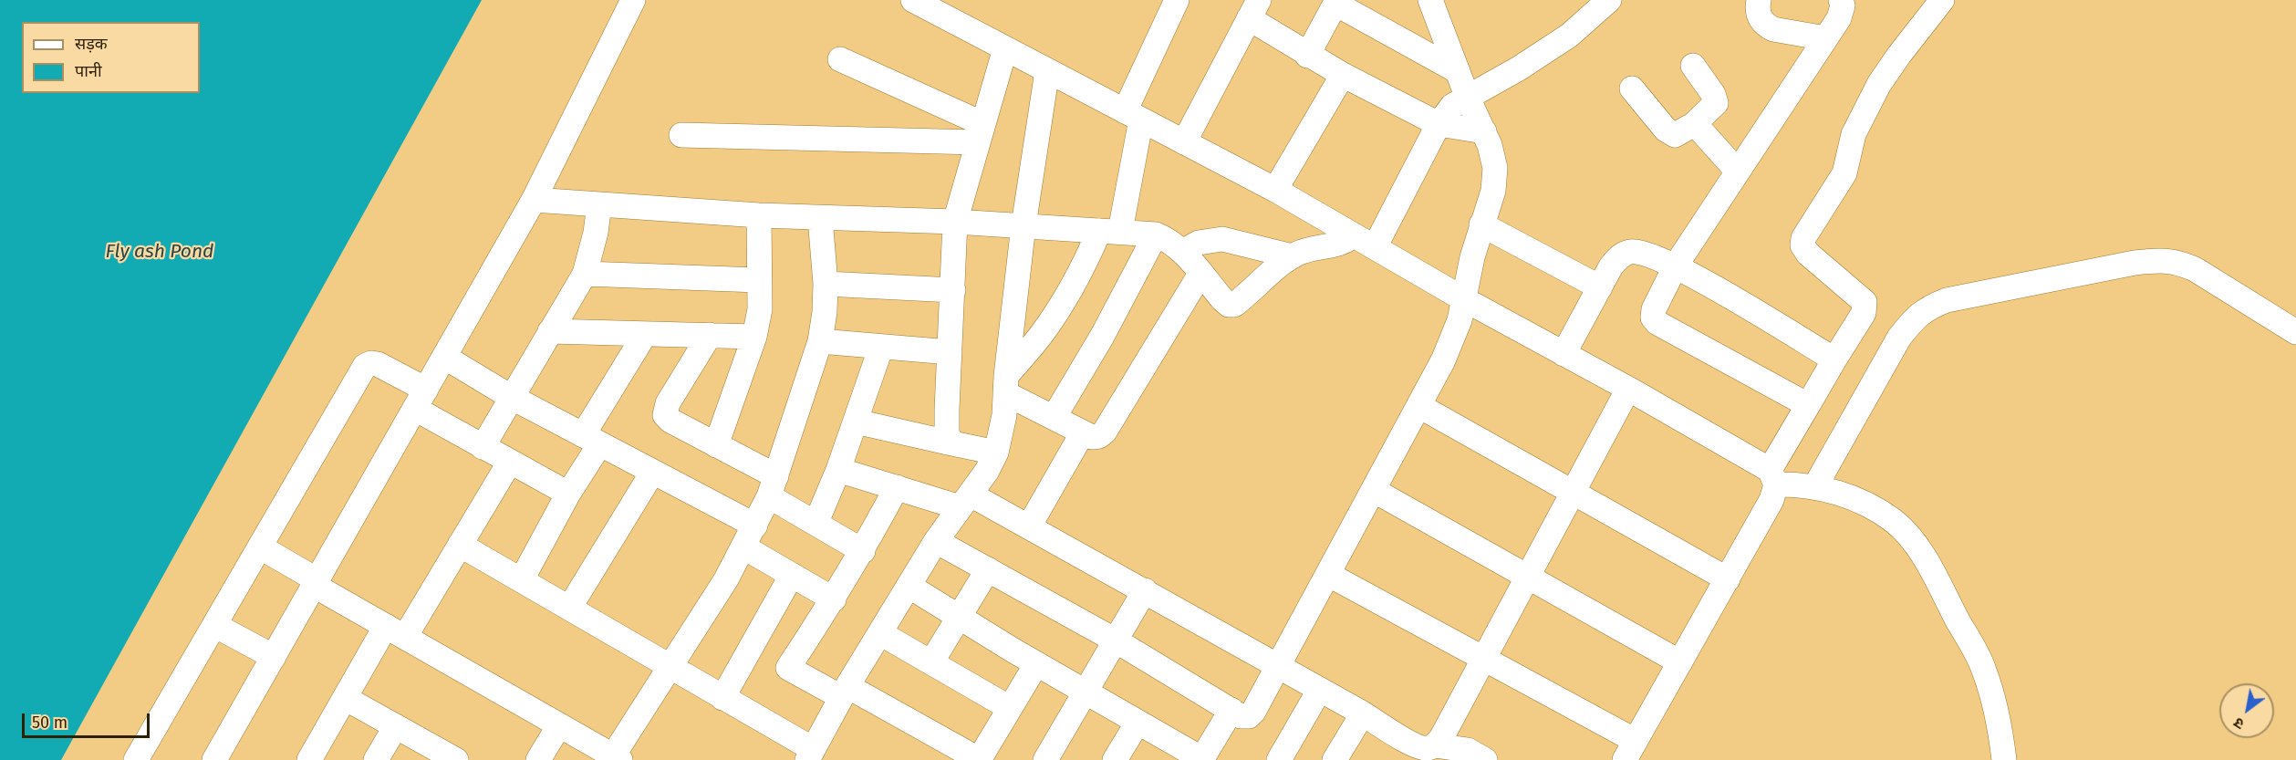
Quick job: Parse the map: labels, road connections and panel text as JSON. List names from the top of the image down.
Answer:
{
  "water": ["Fly ash Pond"],
  "legend": ["सड़क", "पानी"],
  "scale_bar": "50 m",
  "north": "bottom left"
}
